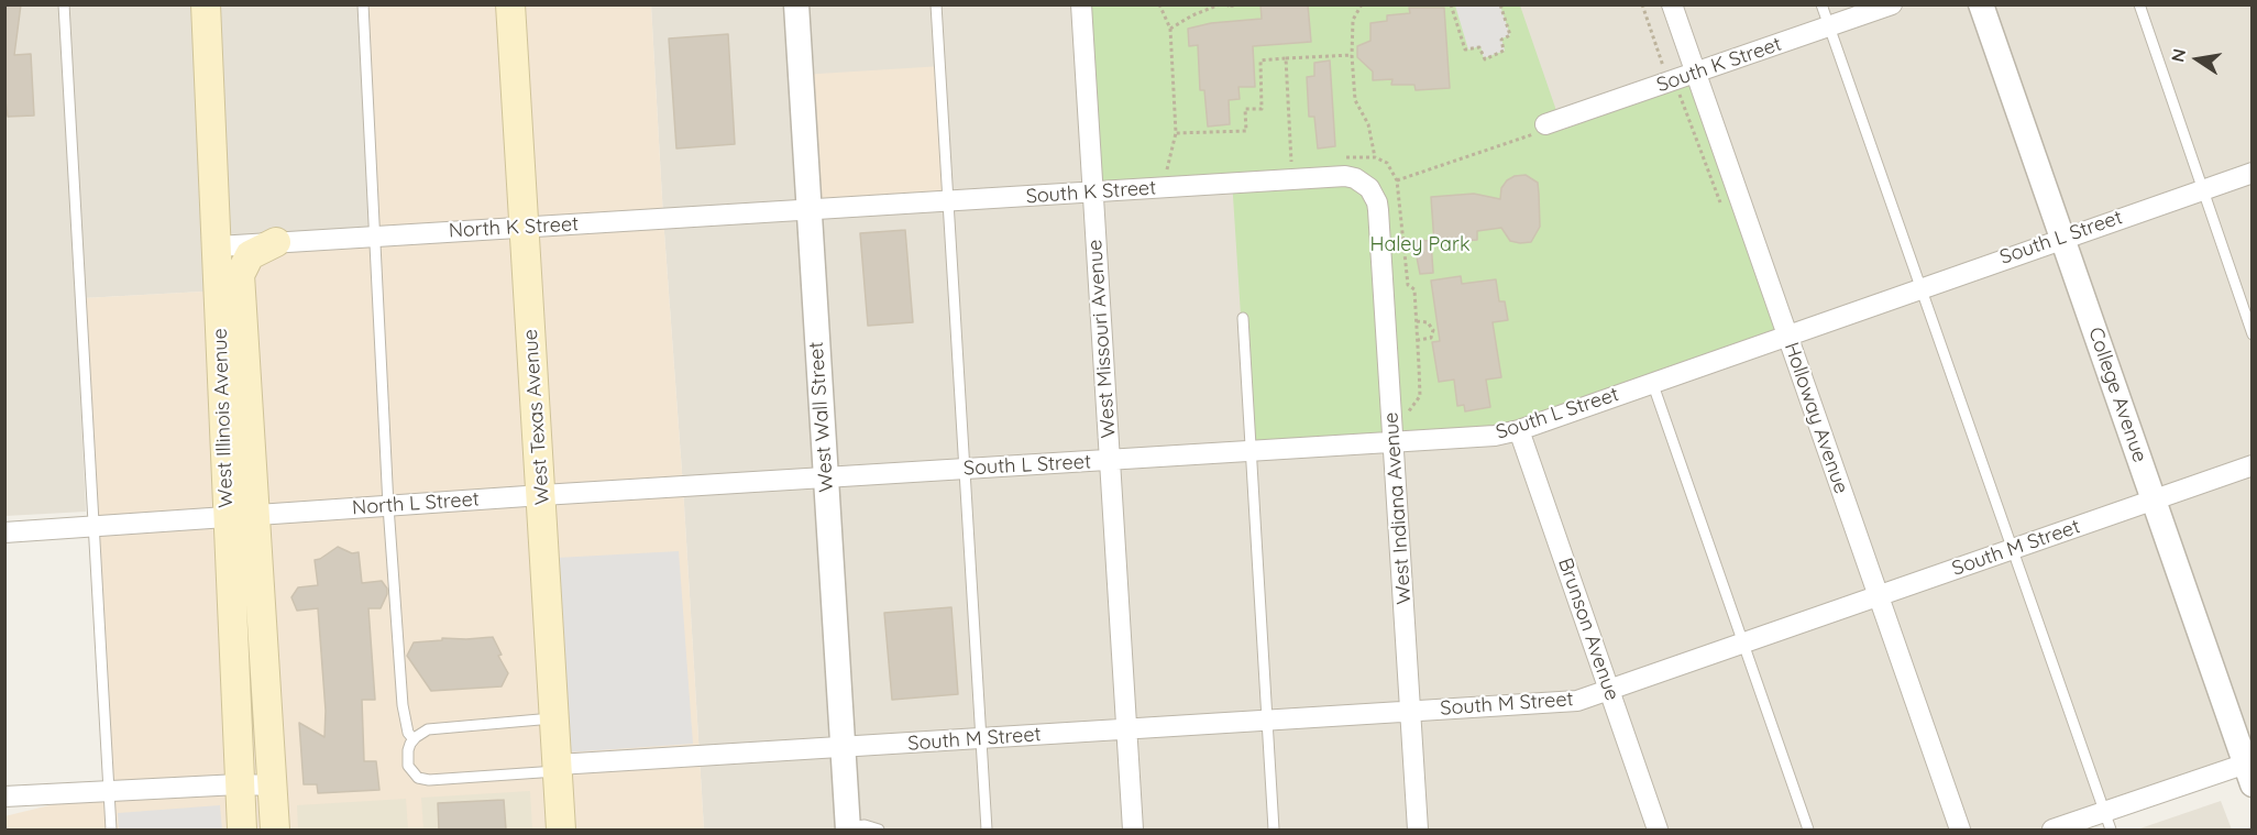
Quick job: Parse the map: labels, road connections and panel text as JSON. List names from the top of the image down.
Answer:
{
  "streets": {
    "main road": ["West Texas Avenue", "West Illinois Avenue"],
    "street": [
      "South K Street",
      "North K Street",
      "South L Street",
      "West Missouri Avenue",
      "College Avenue",
      "West Wall Street",
      "Holloway Avenue",
      "North L Street",
      "West Indiana Avenue",
      "South M Street",
      "Brunson Avenue"
    ]
  },
  "crossings": [
    ["South K Street", "North K Street"],
    ["South K Street", "West Missouri Avenue"],
    ["South K Street", "West Wall Street"],
    ["South K Street", "Holloway Avenue"],
    ["South K Street", "West Indiana Avenue"],
    ["North K Street", "West Texas Avenue"],
    ["North K Street", "West Wall Street"],
    ["North K Street", "West Illinois Avenue"],
    ["South L Street", "West Missouri Avenue"],
    ["South L Street", "College Avenue"],
    ["South L Street", "West Wall Street"],
    ["South L Street", "Holloway Avenue"],
    ["South L Street", "North L Street"],
    ["South L Street", "West Indiana Avenue"],
    ["South L Street", "Brunson Avenue"],
    ["West Missouri Avenue", "South M Street"],
    ["College Avenue", "South M Street"],
    ["West Texas Avenue", "North L Street"],
    ["West Texas Avenue", "South M Street"],
    ["West Wall Street", "North L Street"],
    ["West Wall Street", "South M Street"],
    ["West Illinois Avenue", "North L Street"],
    ["Holloway Avenue", "South M Street"],
    ["West Indiana Avenue", "South M Street"],
    ["South M Street", "Brunson Avenue"]
  ],
  "parks": ["Haley Park"],
  "north": "left"
}
